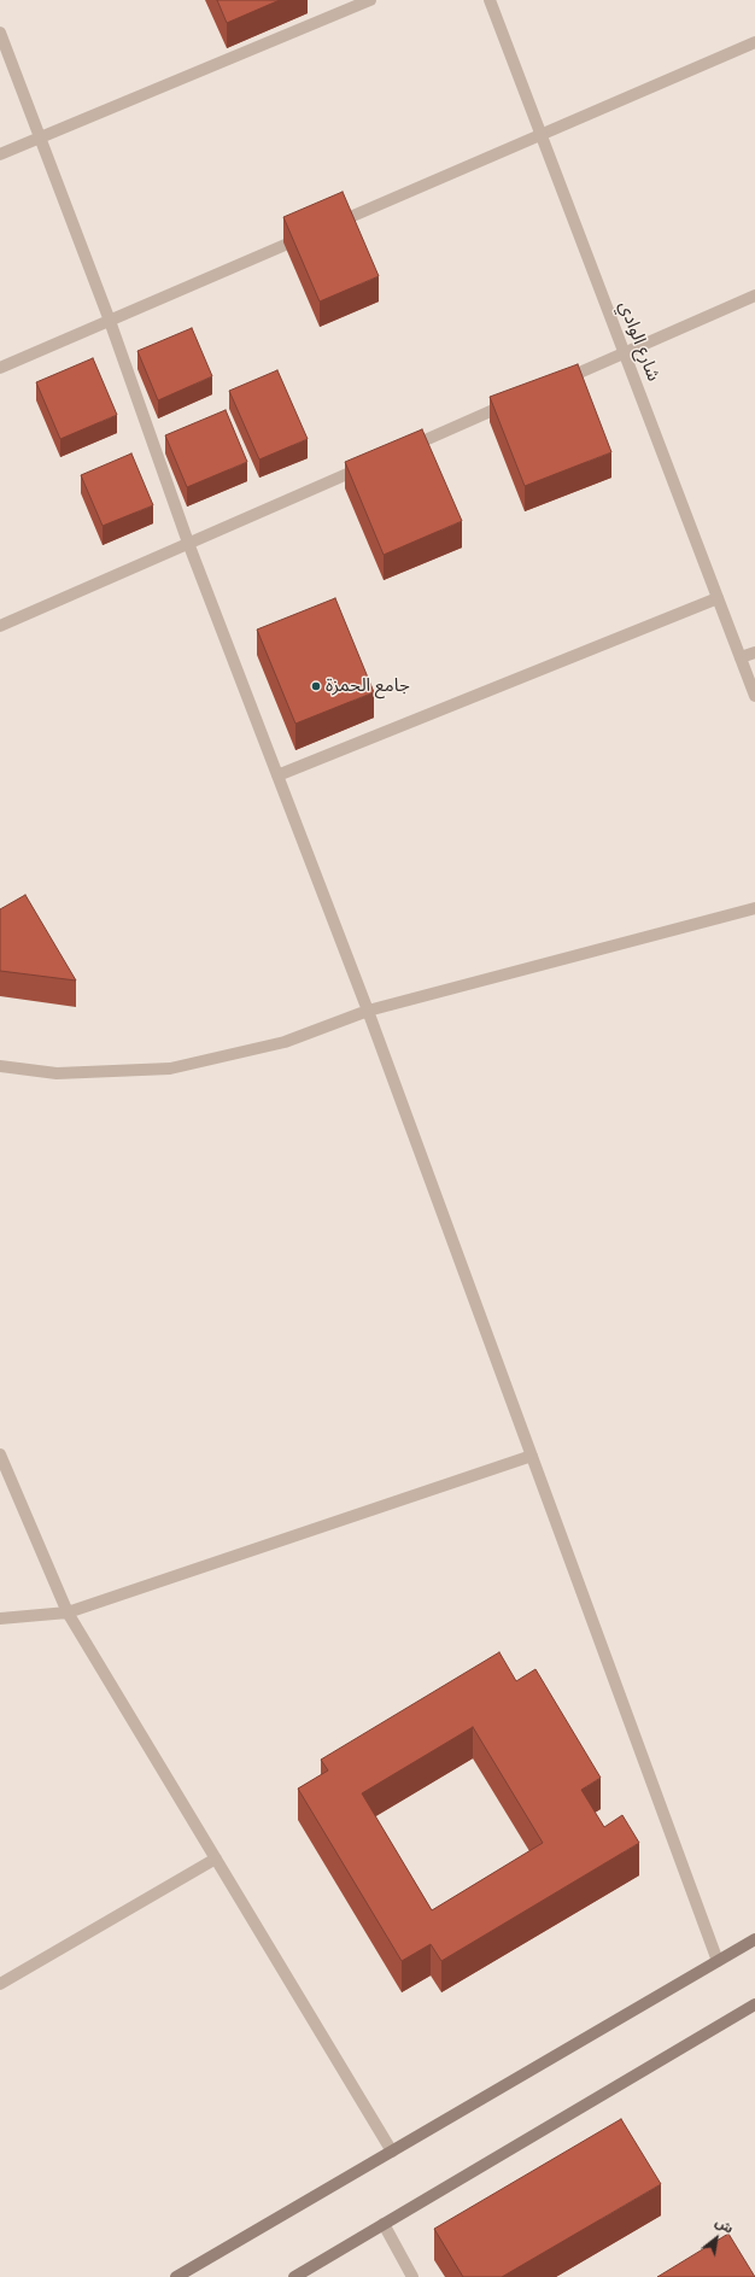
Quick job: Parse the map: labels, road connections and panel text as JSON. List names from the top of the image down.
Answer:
{
  "streets": {
    "street": ["شارع الوادي"]
  },
  "places": ["جامع الحمزة"],
  "north": "top right"
}
